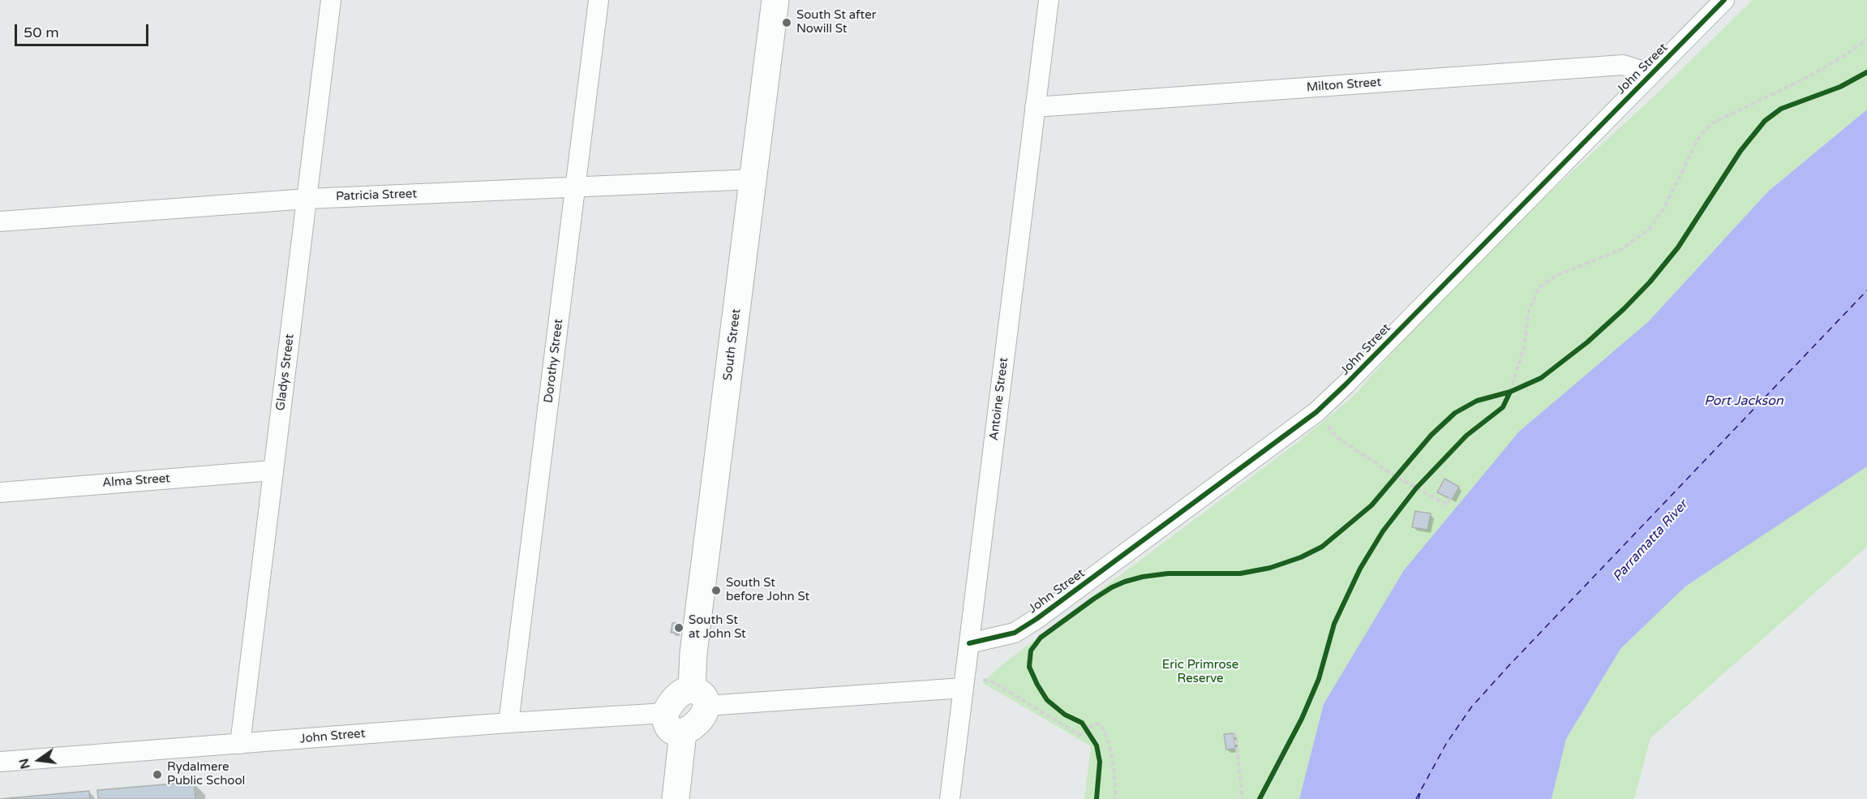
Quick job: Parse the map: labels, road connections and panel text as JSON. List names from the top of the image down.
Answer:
{
  "streets": {
    "street": [
      "John Street",
      "Milton Street",
      "Patricia Street",
      "South Street",
      "Dorothy Street",
      "Gladys Street",
      "Antoine Street",
      "Alma Street"
    ]
  },
  "crossings": [
    ["John Street", "Milton Street"],
    ["John Street", "South Street"],
    ["John Street", "Dorothy Street"],
    ["John Street", "Gladys Street"],
    ["John Street", "Antoine Street"],
    ["Milton Street", "Antoine Street"],
    ["Patricia Street", "South Street"],
    ["Patricia Street", "Dorothy Street"],
    ["Patricia Street", "Gladys Street"],
    ["Gladys Street", "Alma Street"]
  ],
  "water": ["Port Jackson", "Parramatta River"],
  "parks": ["Eric Primrose Reserve"],
  "places": [
    "South St after Nowill St",
    "South St before John St",
    "South St at John St",
    "Rydalmere Public School"
  ],
  "scale_bar": "50 m",
  "north": "left"
}
